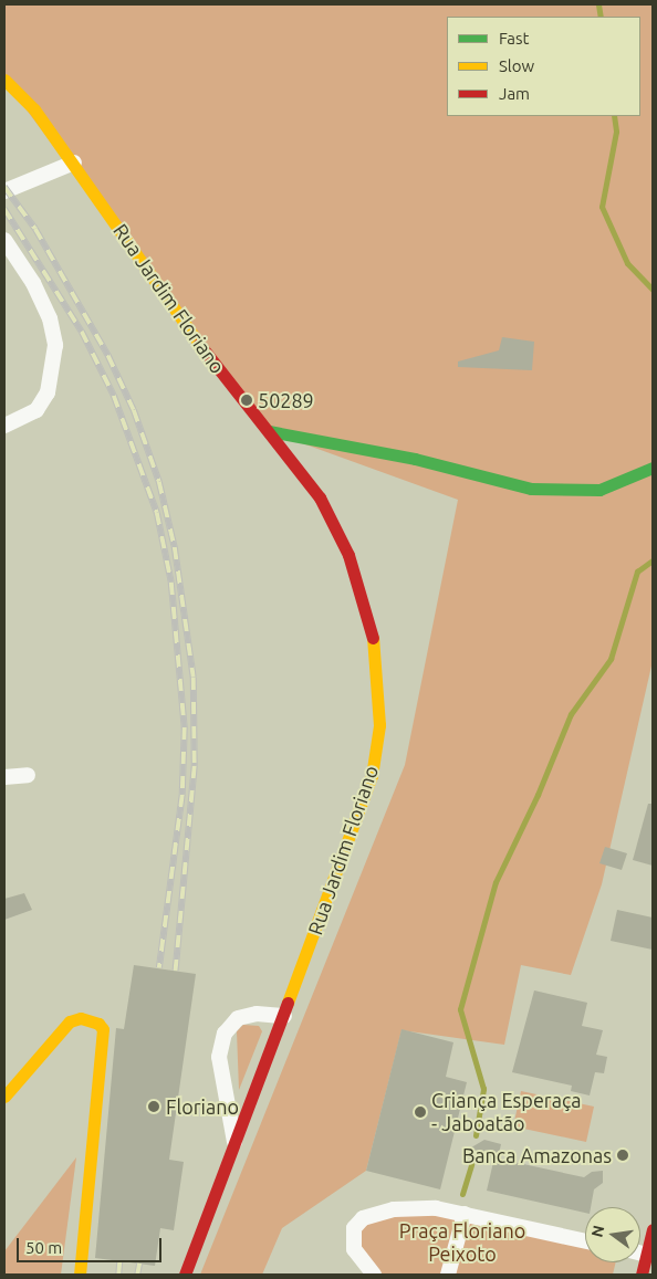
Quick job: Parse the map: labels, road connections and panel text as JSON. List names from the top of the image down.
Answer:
{
  "streets": {
    "street": ["Rua Jardim Floriano"]
  },
  "parks": ["Praça Floriano Peixoto"],
  "places": [
    "50289",
    "Floriano",
    "Criança Esperaça - Jaboatão",
    "Banca Amazonas"
  ],
  "legend": ["Fast", "Slow", "Jam"],
  "scale_bar": "50 m",
  "north": "left"
}
